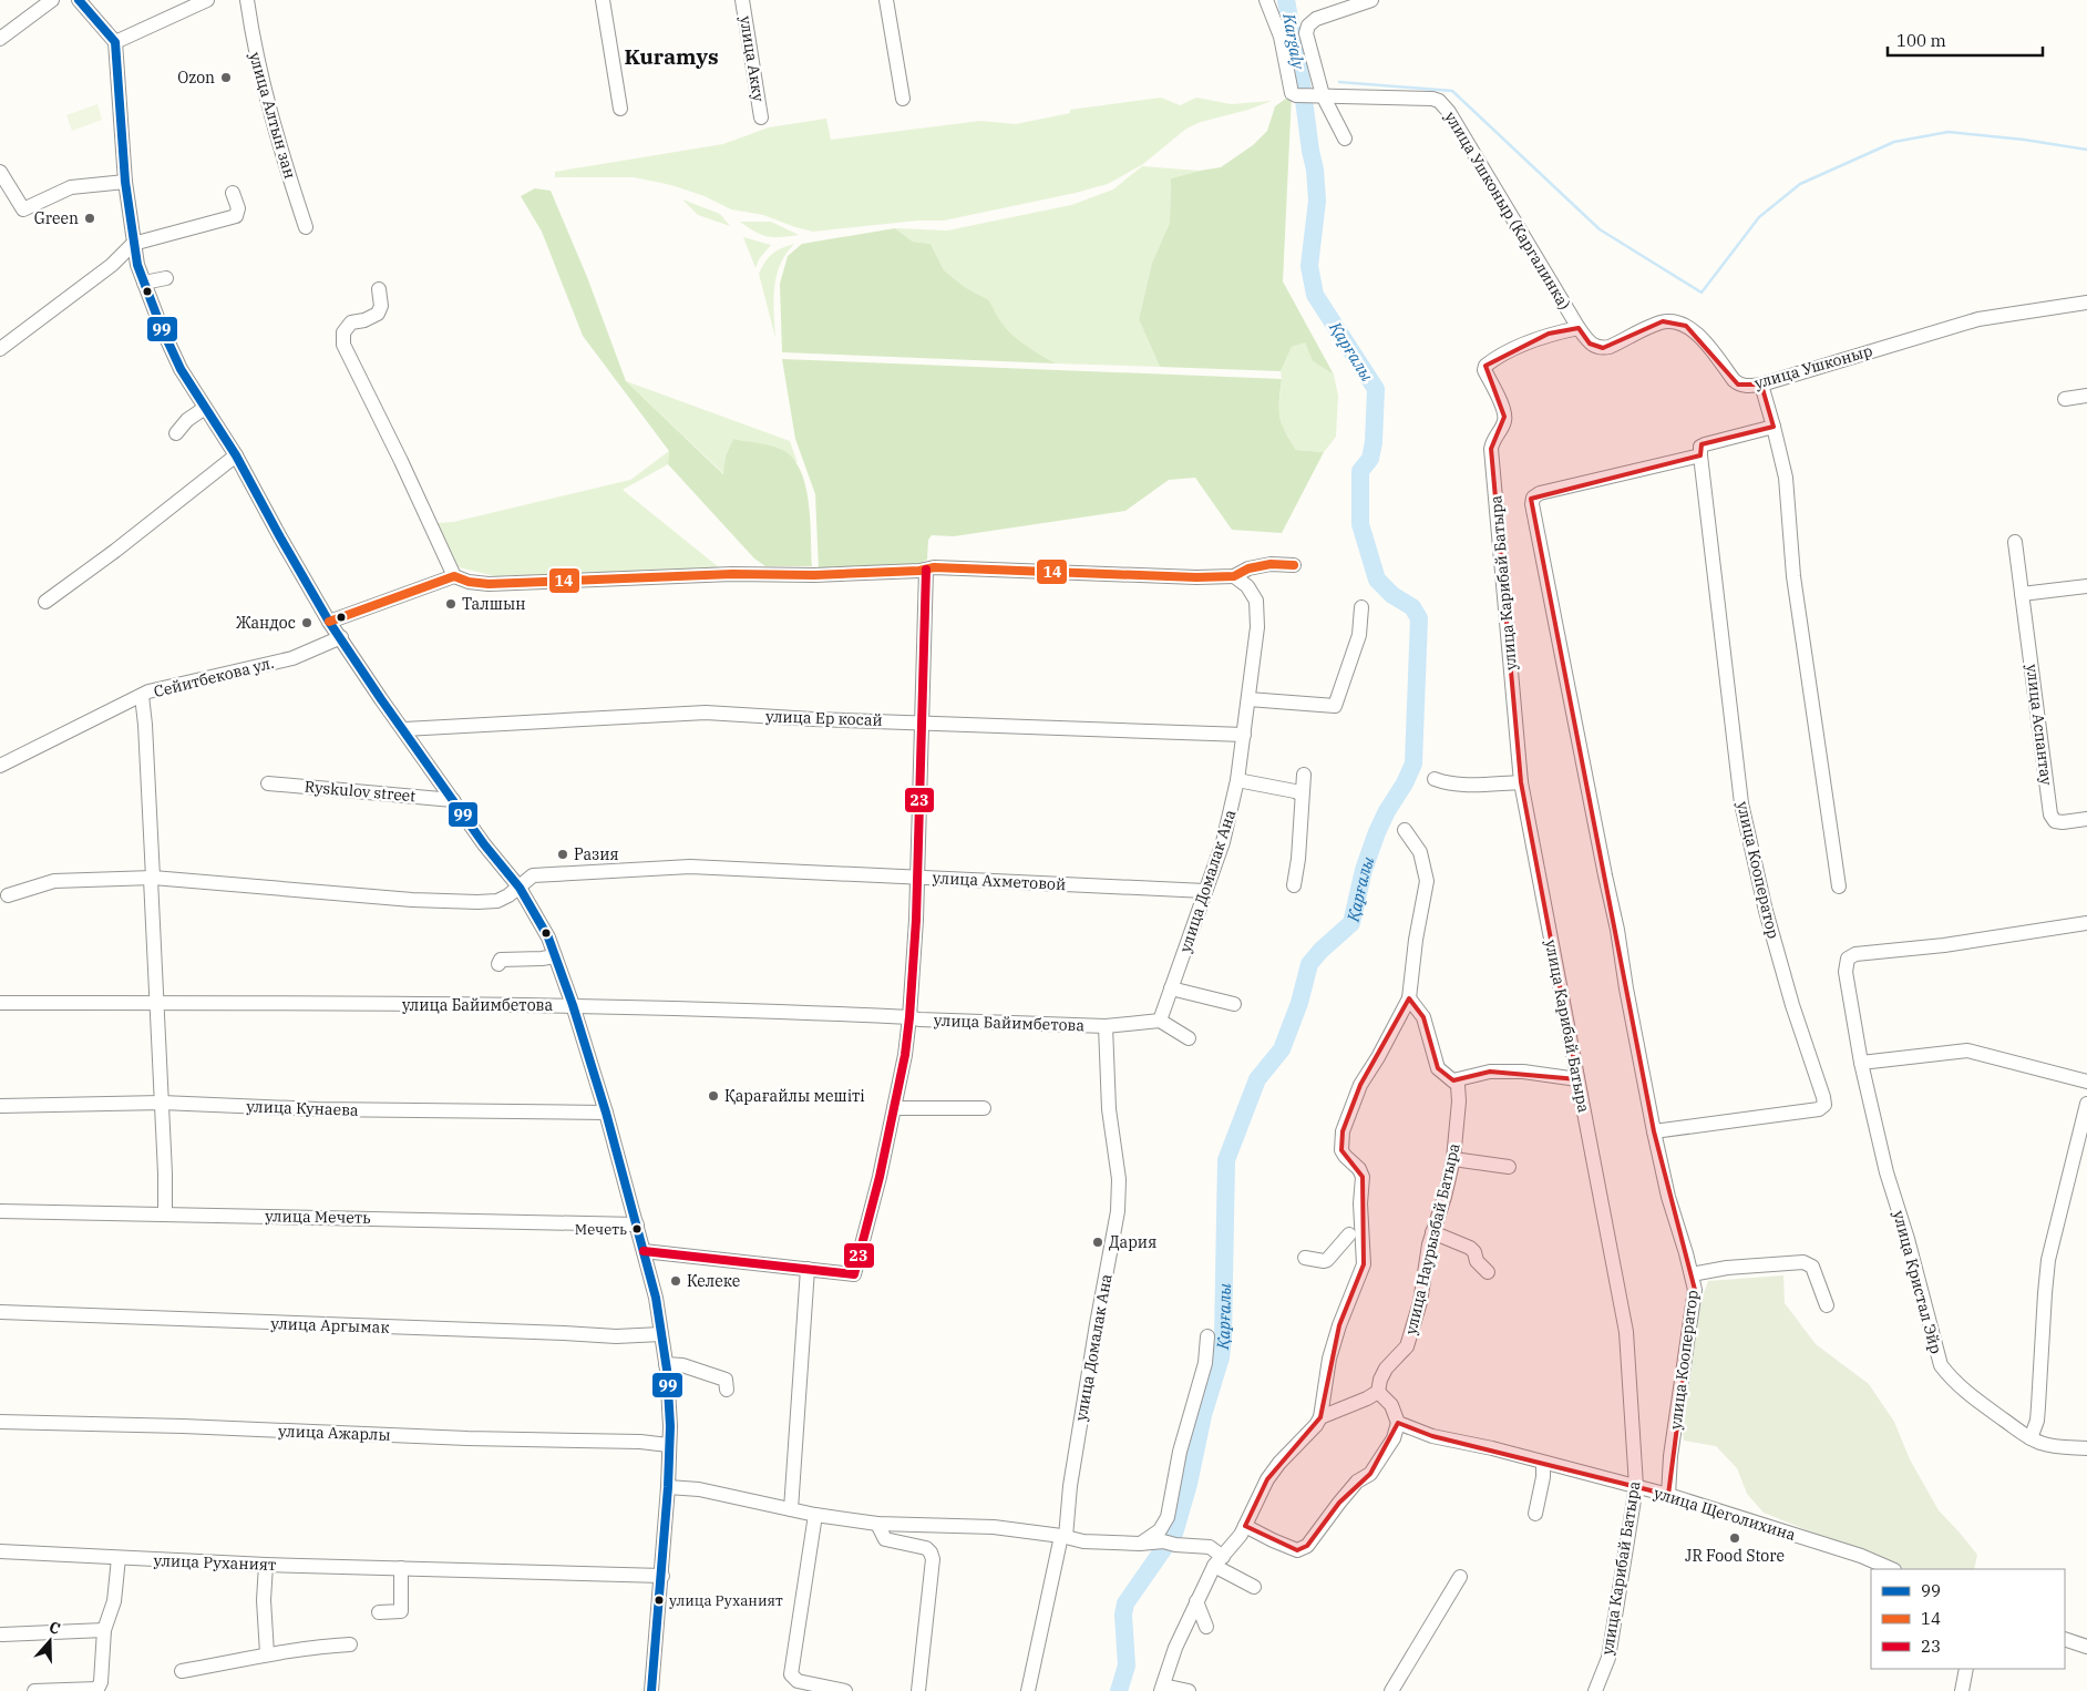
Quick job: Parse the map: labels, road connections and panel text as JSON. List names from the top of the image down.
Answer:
{
  "streets": {
    "street": [
      "улица Акку",
      "улица Алтын зан",
      "улица Ушконыр (Каргалинка)",
      "улица Ушконыр",
      "улица Карибай Батыра",
      "Сейитбекова ул.",
      "улица Ер косай",
      "улица Аспантау",
      "Ryskulov street",
      "улица Кооператор",
      "улица Ахметовой",
      "улица Домалак Ана",
      "улица Байимбетова",
      "улица Кунаева",
      "улица Мечеть",
      "улица Наурызбай Батыра",
      "улица Кристал Эйр",
      "улица Аргымак",
      "улица Ажарлы",
      "улица Щеголихина",
      "улица Руханият"
    ]
  },
  "crossings": [
    ["улица Ушконыр (Каргалинка)", "улица Ушконыр"],
    ["улица Ушконыр (Каргалинка)", "улица Карибай Батыра"],
    ["улица Ушконыр", "улица Карибай Батыра"],
    ["улица Карибай Батыра", "улица Щеголихина"],
    ["улица Ер косай", "улица Домалак Ана"],
    ["улица Кооператор", "улица Щеголихина"],
    ["улица Ахметовой", "улица Домалак Ана"],
    ["улица Домалак Ана", "улица Байимбетова"]
  ],
  "districts": ["Kuramys"],
  "water": ["Kargaly", "Қарғалы"],
  "places": [
    "Ozon",
    "Green",
    "Талшын",
    "Жандос",
    "Разия",
    "Қарағайлы мешіті",
    "Мечеть",
    "Дария",
    "Келеке",
    "JR Food Store",
    "улица Руханият"
  ],
  "lines": ["transit line 99", "transit line 14", "transit line 23"],
  "legend": ["99", "14", "23"],
  "scale_bar": "100 m",
  "north": "top"
}
